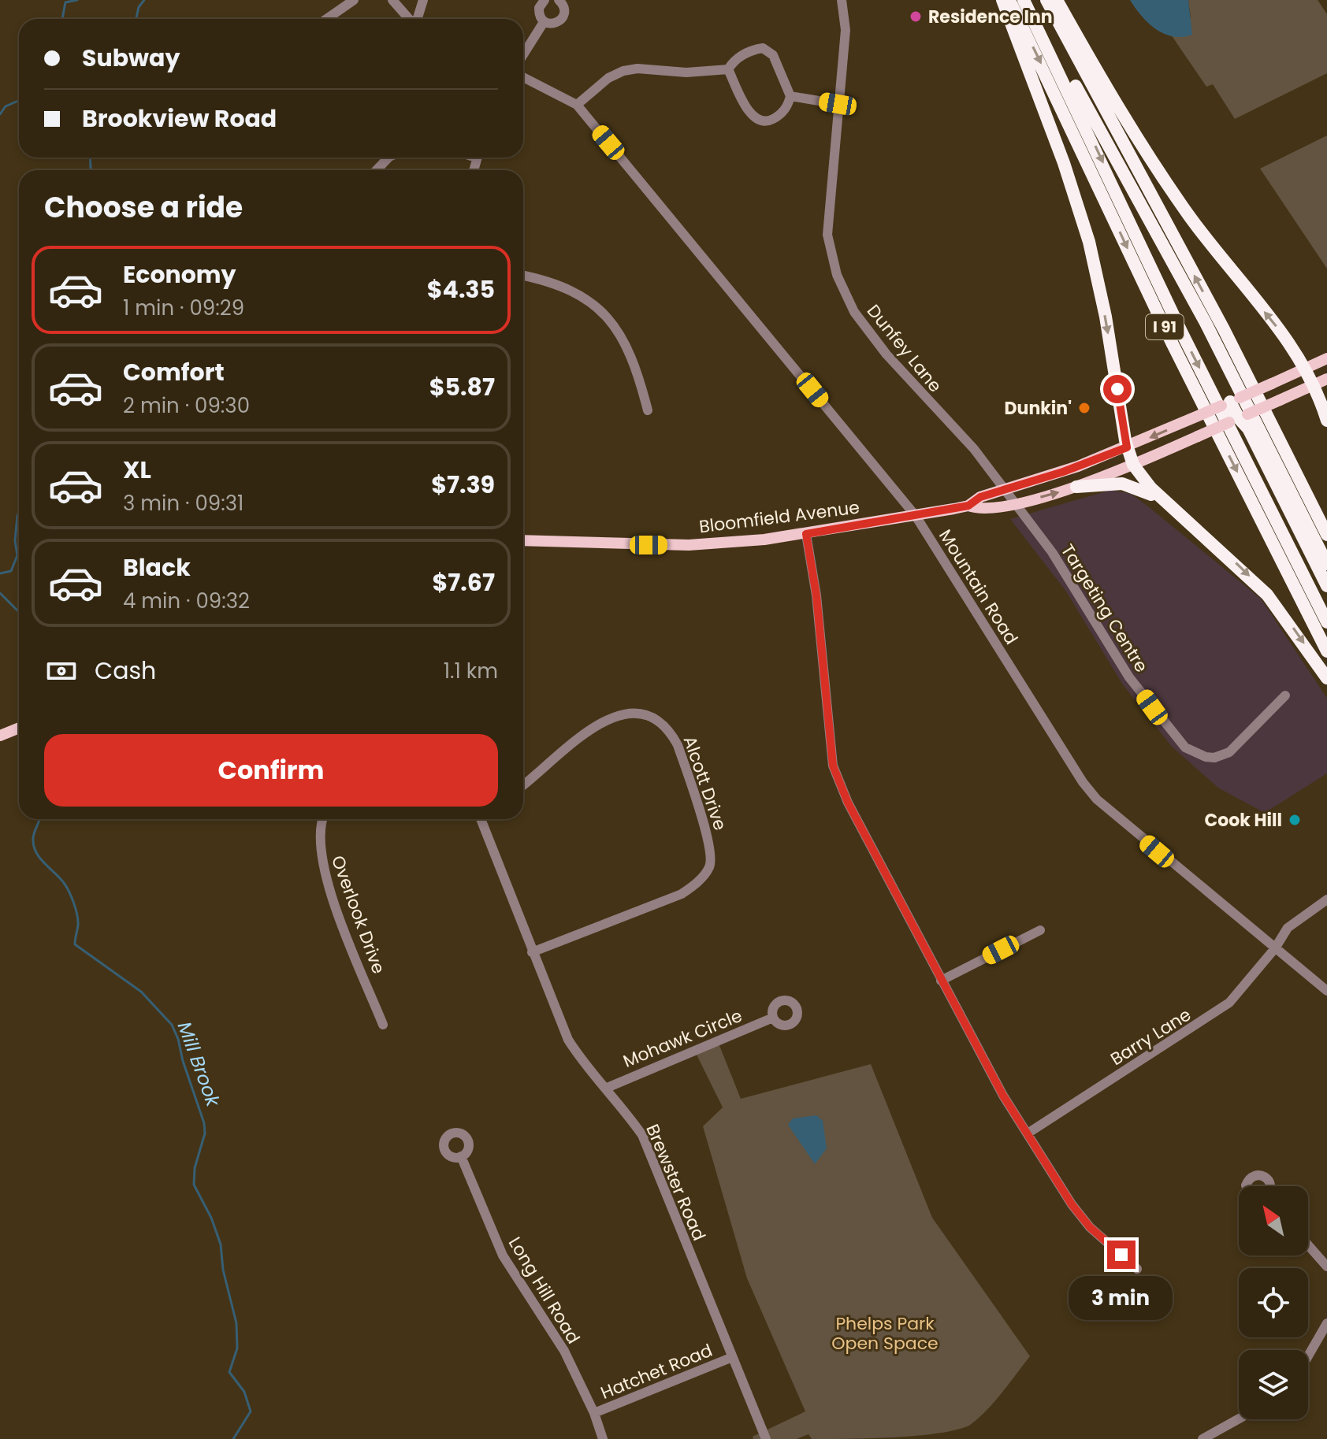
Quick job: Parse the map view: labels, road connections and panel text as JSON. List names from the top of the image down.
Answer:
{
  "streets": {
    "highway": ["I 91"],
    "main road": ["Bloomfield Avenue"],
    "street": [
      "Dunfey Lane",
      "Mountain Road",
      "Targeting Centre",
      "Alcott Drive",
      "Overlook Drive",
      "Barry Lane",
      "Mohawk Circle",
      "Brewster Road",
      "Long Hill Road",
      "Hatchet Road"
    ]
  },
  "crossings": [
    ["Dunfey Lane", "Bloomfield Avenue"],
    ["Dunfey Lane", "Targeting Centre"],
    ["Bloomfield Avenue", "Mountain Road"],
    ["Bloomfield Avenue", "Targeting Centre"],
    ["Mountain Road", "Barry Lane"],
    ["Alcott Drive", "Brewster Road"],
    ["Mohawk Circle", "Brewster Road"],
    ["Brewster Road", "Hatchet Road"],
    ["Long Hill Road", "Hatchet Road"]
  ],
  "water": ["Mill Brook"],
  "parks": ["Phelps Park Open Space"],
  "places": ["Residence Inn", "Dunkin'", "Cook Hill"],
  "north": "top left",
  "page": {
    "banner": ["Subway", "Brookview Road"],
    "heading": "Choose a ride",
    "list": [
      {
        "name": "Economy",
        "note": "1 min · 09:29",
        "value": "$4.35"
      },
      {
        "name": "Comfort",
        "note": "2 min · 09:30",
        "value": "$5.87"
      },
      {
        "name": "XL",
        "note": "3 min · 09:31",
        "value": "$7.39"
      },
      {
        "name": "Black",
        "note": "4 min · 09:32",
        "value": "$7.67"
      }
    ],
    "pay": ["Cash", "1.1 km"],
    "buttons": "Confirm",
    "bubble": "3 min"
  }
}
